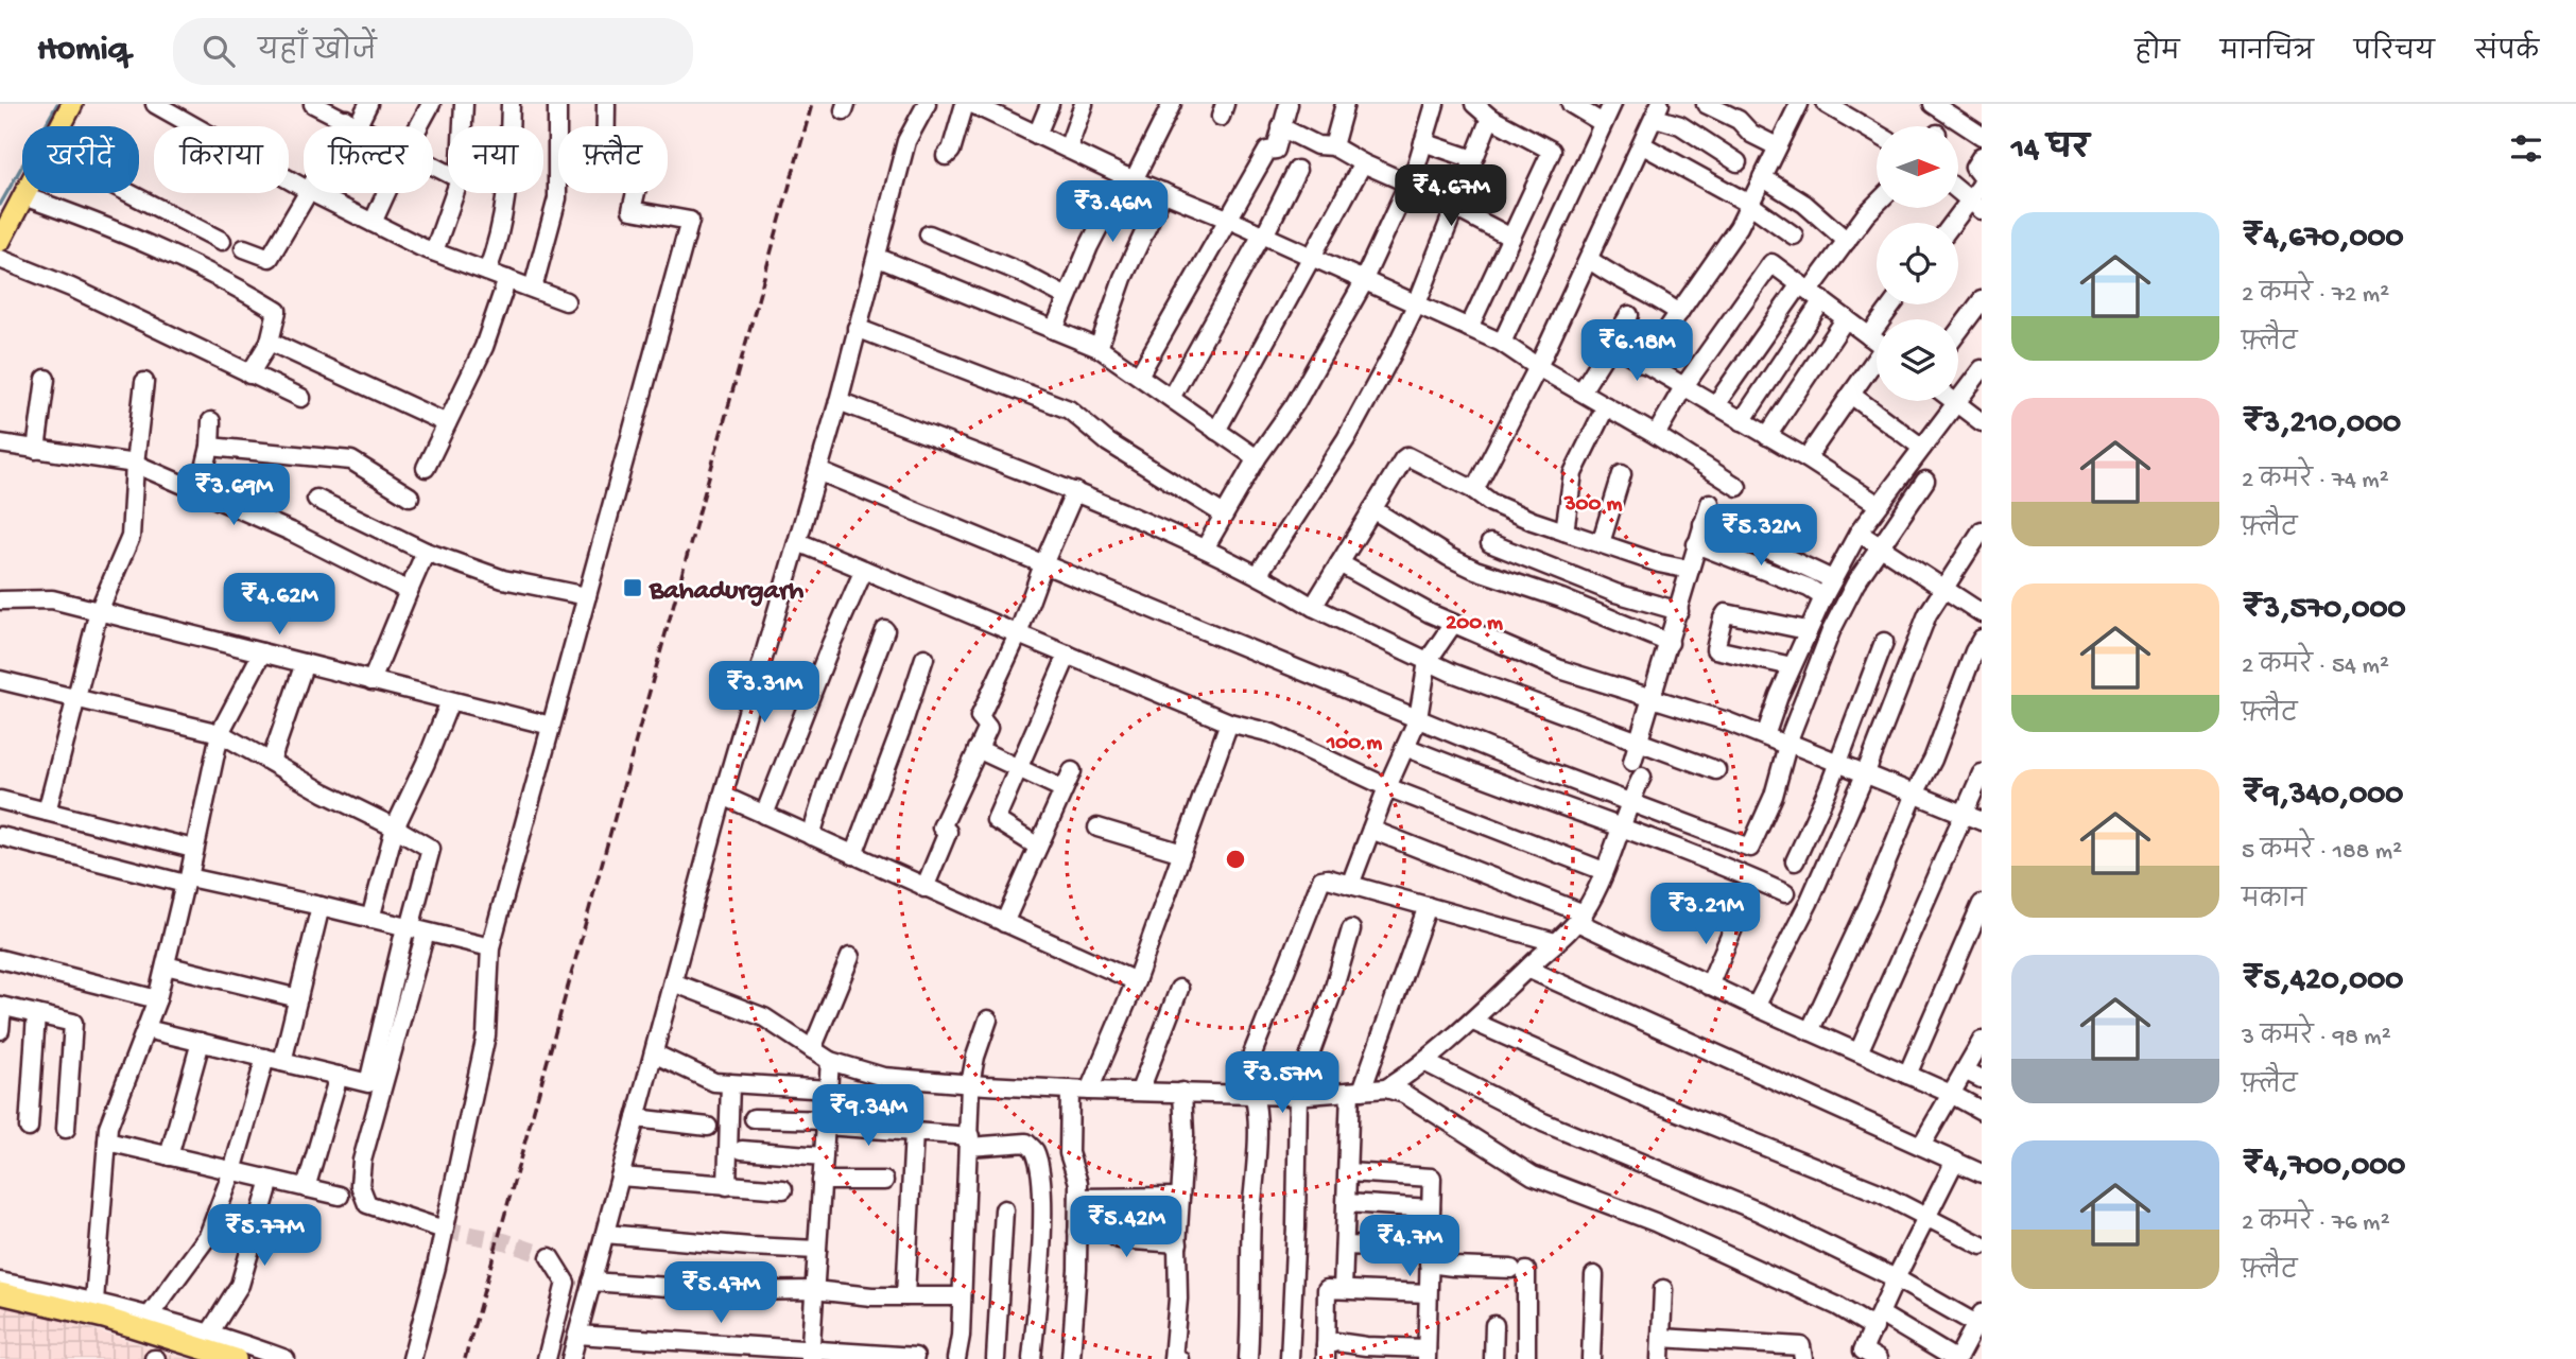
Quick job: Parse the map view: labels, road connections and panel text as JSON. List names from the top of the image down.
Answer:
{
  "places": {
    "transit": ["Bahadurgarh"]
  },
  "north": "right",
  "page": {
    "header": "Homiq",
    "search": "यहाँ खोजें",
    "nav": [
      "होम",
      "मानचित्र",
      "परिचय",
      "संपर्क"
    ],
    "heading": "14 घर",
    "chip": [
      "खरीदें",
      "किराया",
      "फ़िल्टर",
      "नया",
      "फ़्लैट"
    ],
    "price": [
      "₹4.67M",
      "₹3.46M",
      "₹6.18M",
      "₹3.69M",
      "₹5.32M",
      "₹4.62M",
      "₹3.31M",
      "₹3.21M",
      "₹3.57M",
      "₹9.34M",
      "₹5.42M",
      "₹5.77M",
      "₹4.7M",
      "₹5.47M"
    ],
    "list": [
      {
        "name": "₹4,670,000",
        "note": "2 कमरे · 72 m² · फ़्लैट"
      },
      {
        "name": "₹3,210,000",
        "note": "2 कमरे · 74 m² · फ़्लैट"
      },
      {
        "name": "₹3,570,000",
        "note": "2 कमरे · 54 m² · फ़्लैट"
      },
      {
        "name": "₹9,340,000",
        "note": "5 कमरे · 188 m² · मकान"
      },
      {
        "name": "₹5,420,000",
        "note": "3 कमरे · 98 m² · फ़्लैट"
      },
      {
        "name": "₹4,700,000",
        "note": "2 कमरे · 76 m² · फ़्लैट"
      }
    ]
  },
  "rings": ["300 m", "200 m", "100 m"]
}
